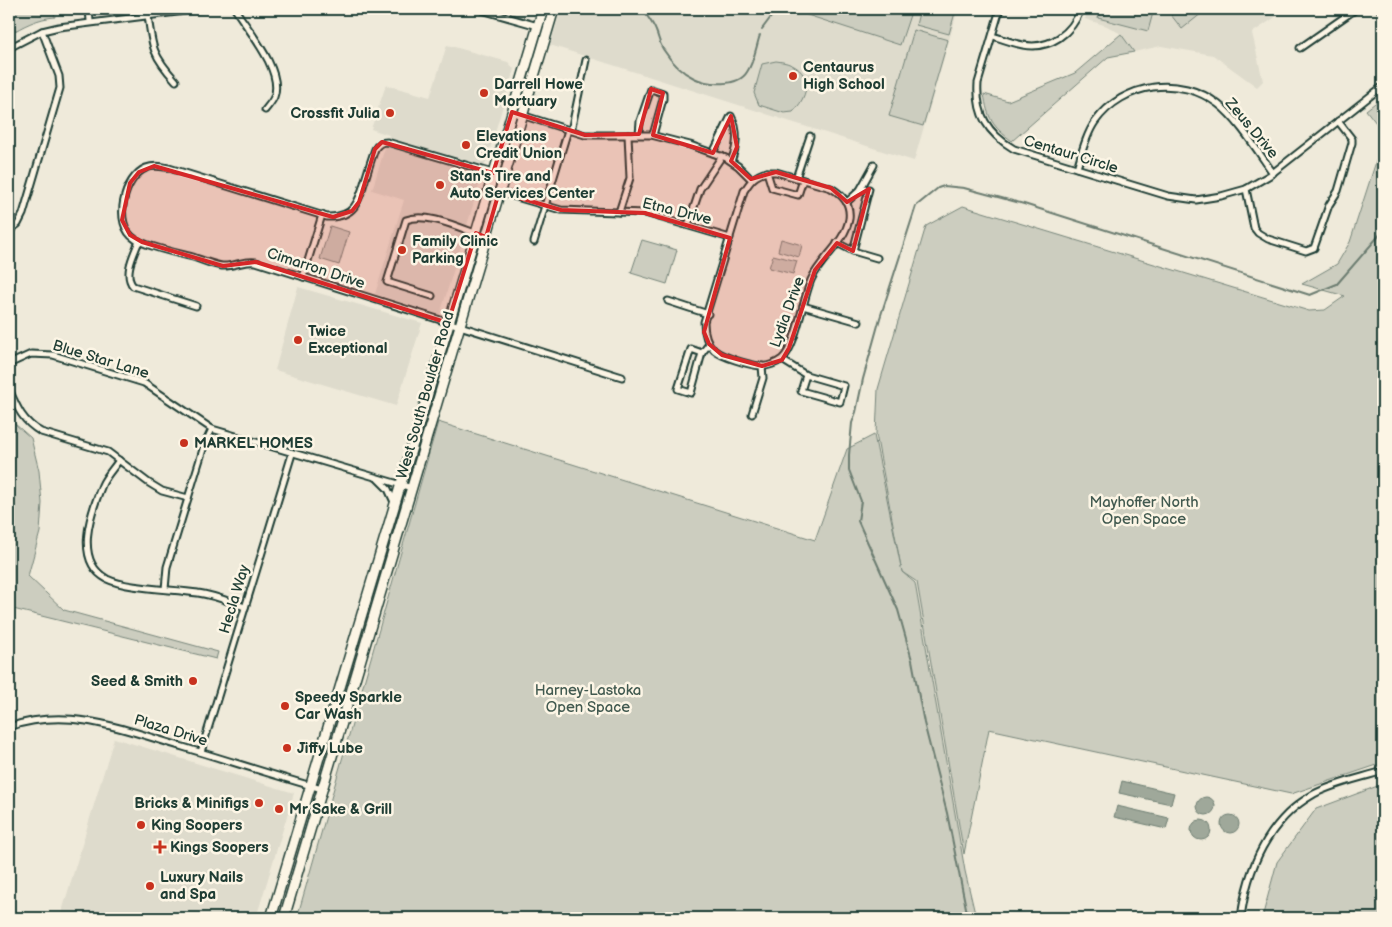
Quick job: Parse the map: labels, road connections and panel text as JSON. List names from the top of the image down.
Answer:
{
  "streets": {
    "main road": ["West South Boulder Road"],
    "street": [
      "Zeus Drive",
      "Centaur Circle",
      "Etna Drive",
      "Cimarron Drive",
      "Lydia Drive",
      "Blue Star Lane",
      "Hecla Way",
      "Plaza Drive"
    ]
  },
  "crossings": [
    ["Zeus Drive", "Centaur Circle"],
    ["Etna Drive", "West South Boulder Road"],
    ["Cimarron Drive", "West South Boulder Road"],
    ["Blue Star Lane", "West South Boulder Road"],
    ["Blue Star Lane", "Hecla Way"],
    ["West South Boulder Road", "Plaza Drive"],
    ["Hecla Way", "Plaza Drive"]
  ],
  "parks": ["Mayhoffer North Open Space", "Harney-Lastoka Open Space"],
  "places": {
    "other": [
      "Centaurus High School",
      "Darrell Howe Mortuary",
      "Crossfit Julia",
      "Elevations Credit Union",
      "Stan's Tire and Auto Services Center",
      "Family Clinic Parking",
      "Twice Exceptional",
      "MARKEL HOMES",
      "Seed & Smith",
      "Speedy Sparkle Car Wash",
      "Jiffy Lube",
      "Bricks & Minifigs",
      "Mr Sake & Grill",
      "King Soopers",
      "Luxury Nails and Spa"
    ],
    "health": ["Kings Soopers"]
  }
}
